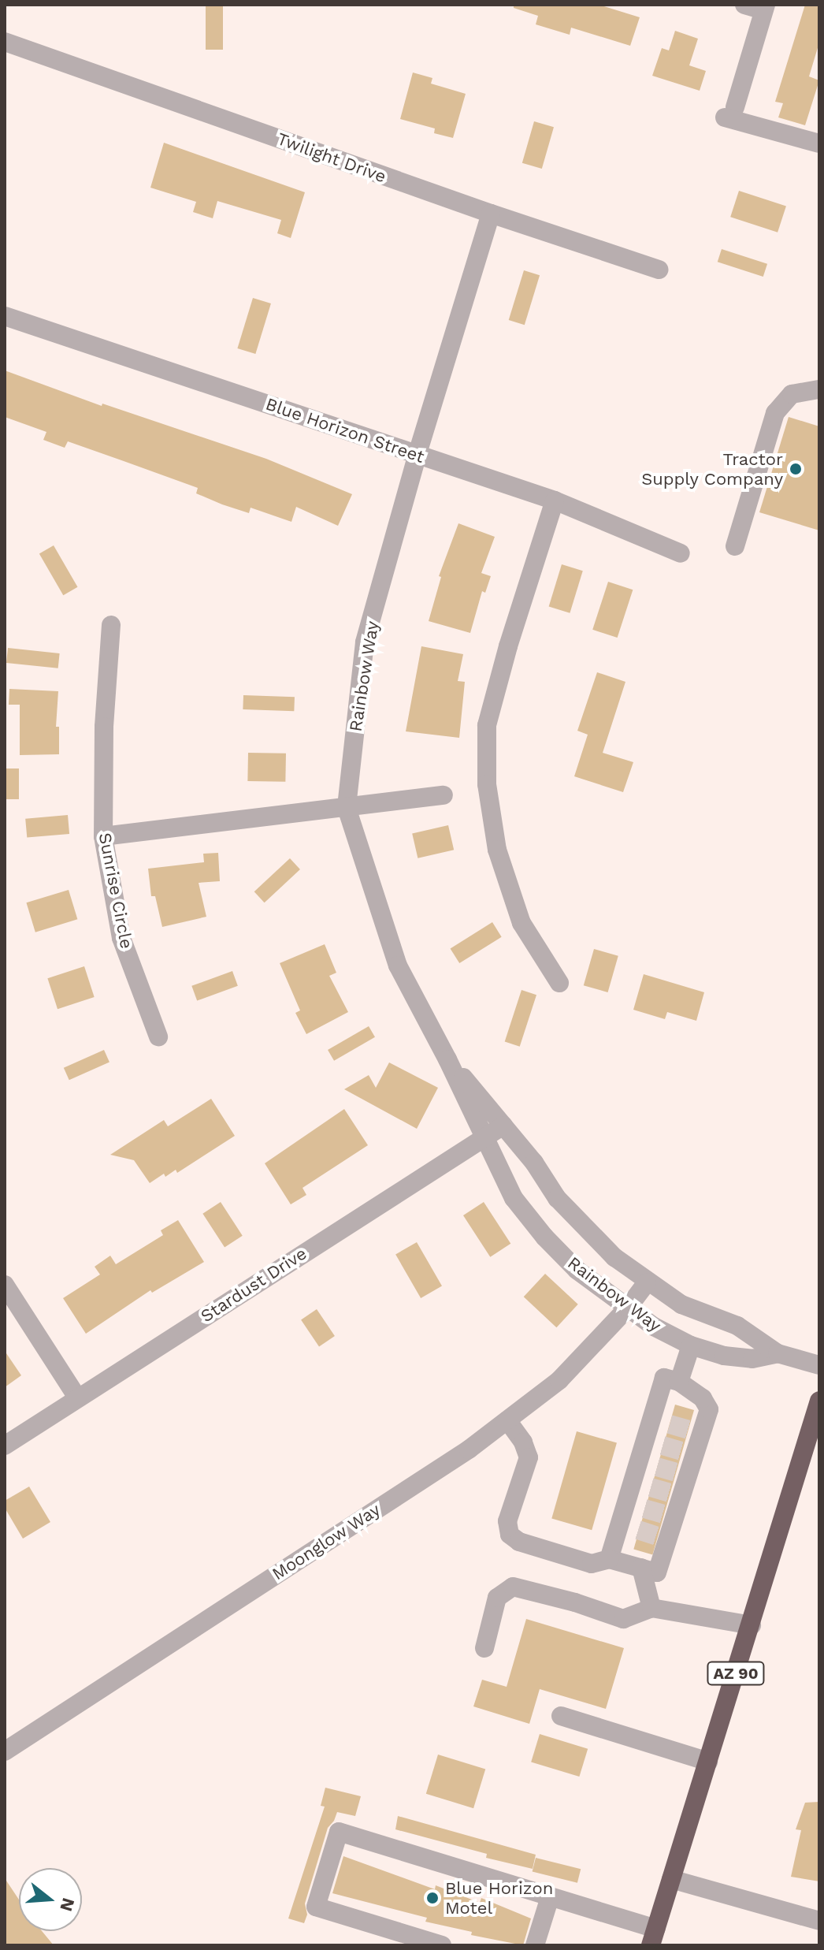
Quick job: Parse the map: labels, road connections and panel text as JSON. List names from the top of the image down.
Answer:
{
  "streets": {
    "highway": ["AZ 90"],
    "street": [
      "Twilight Drive",
      "Blue Horizon Street",
      "Rainbow Way",
      "Sunrise Circle",
      "Stardust Drive",
      "Moonglow Way"
    ]
  },
  "crossings": [
    ["Twilight Drive", "Rainbow Way"],
    ["Blue Horizon Street", "Rainbow Way"],
    ["Rainbow Way", "Stardust Drive"],
    ["Rainbow Way", "Moonglow Way"]
  ],
  "places": ["Tractor Supply Company", "Blue Horizon Motel"],
  "north": "right"
}
